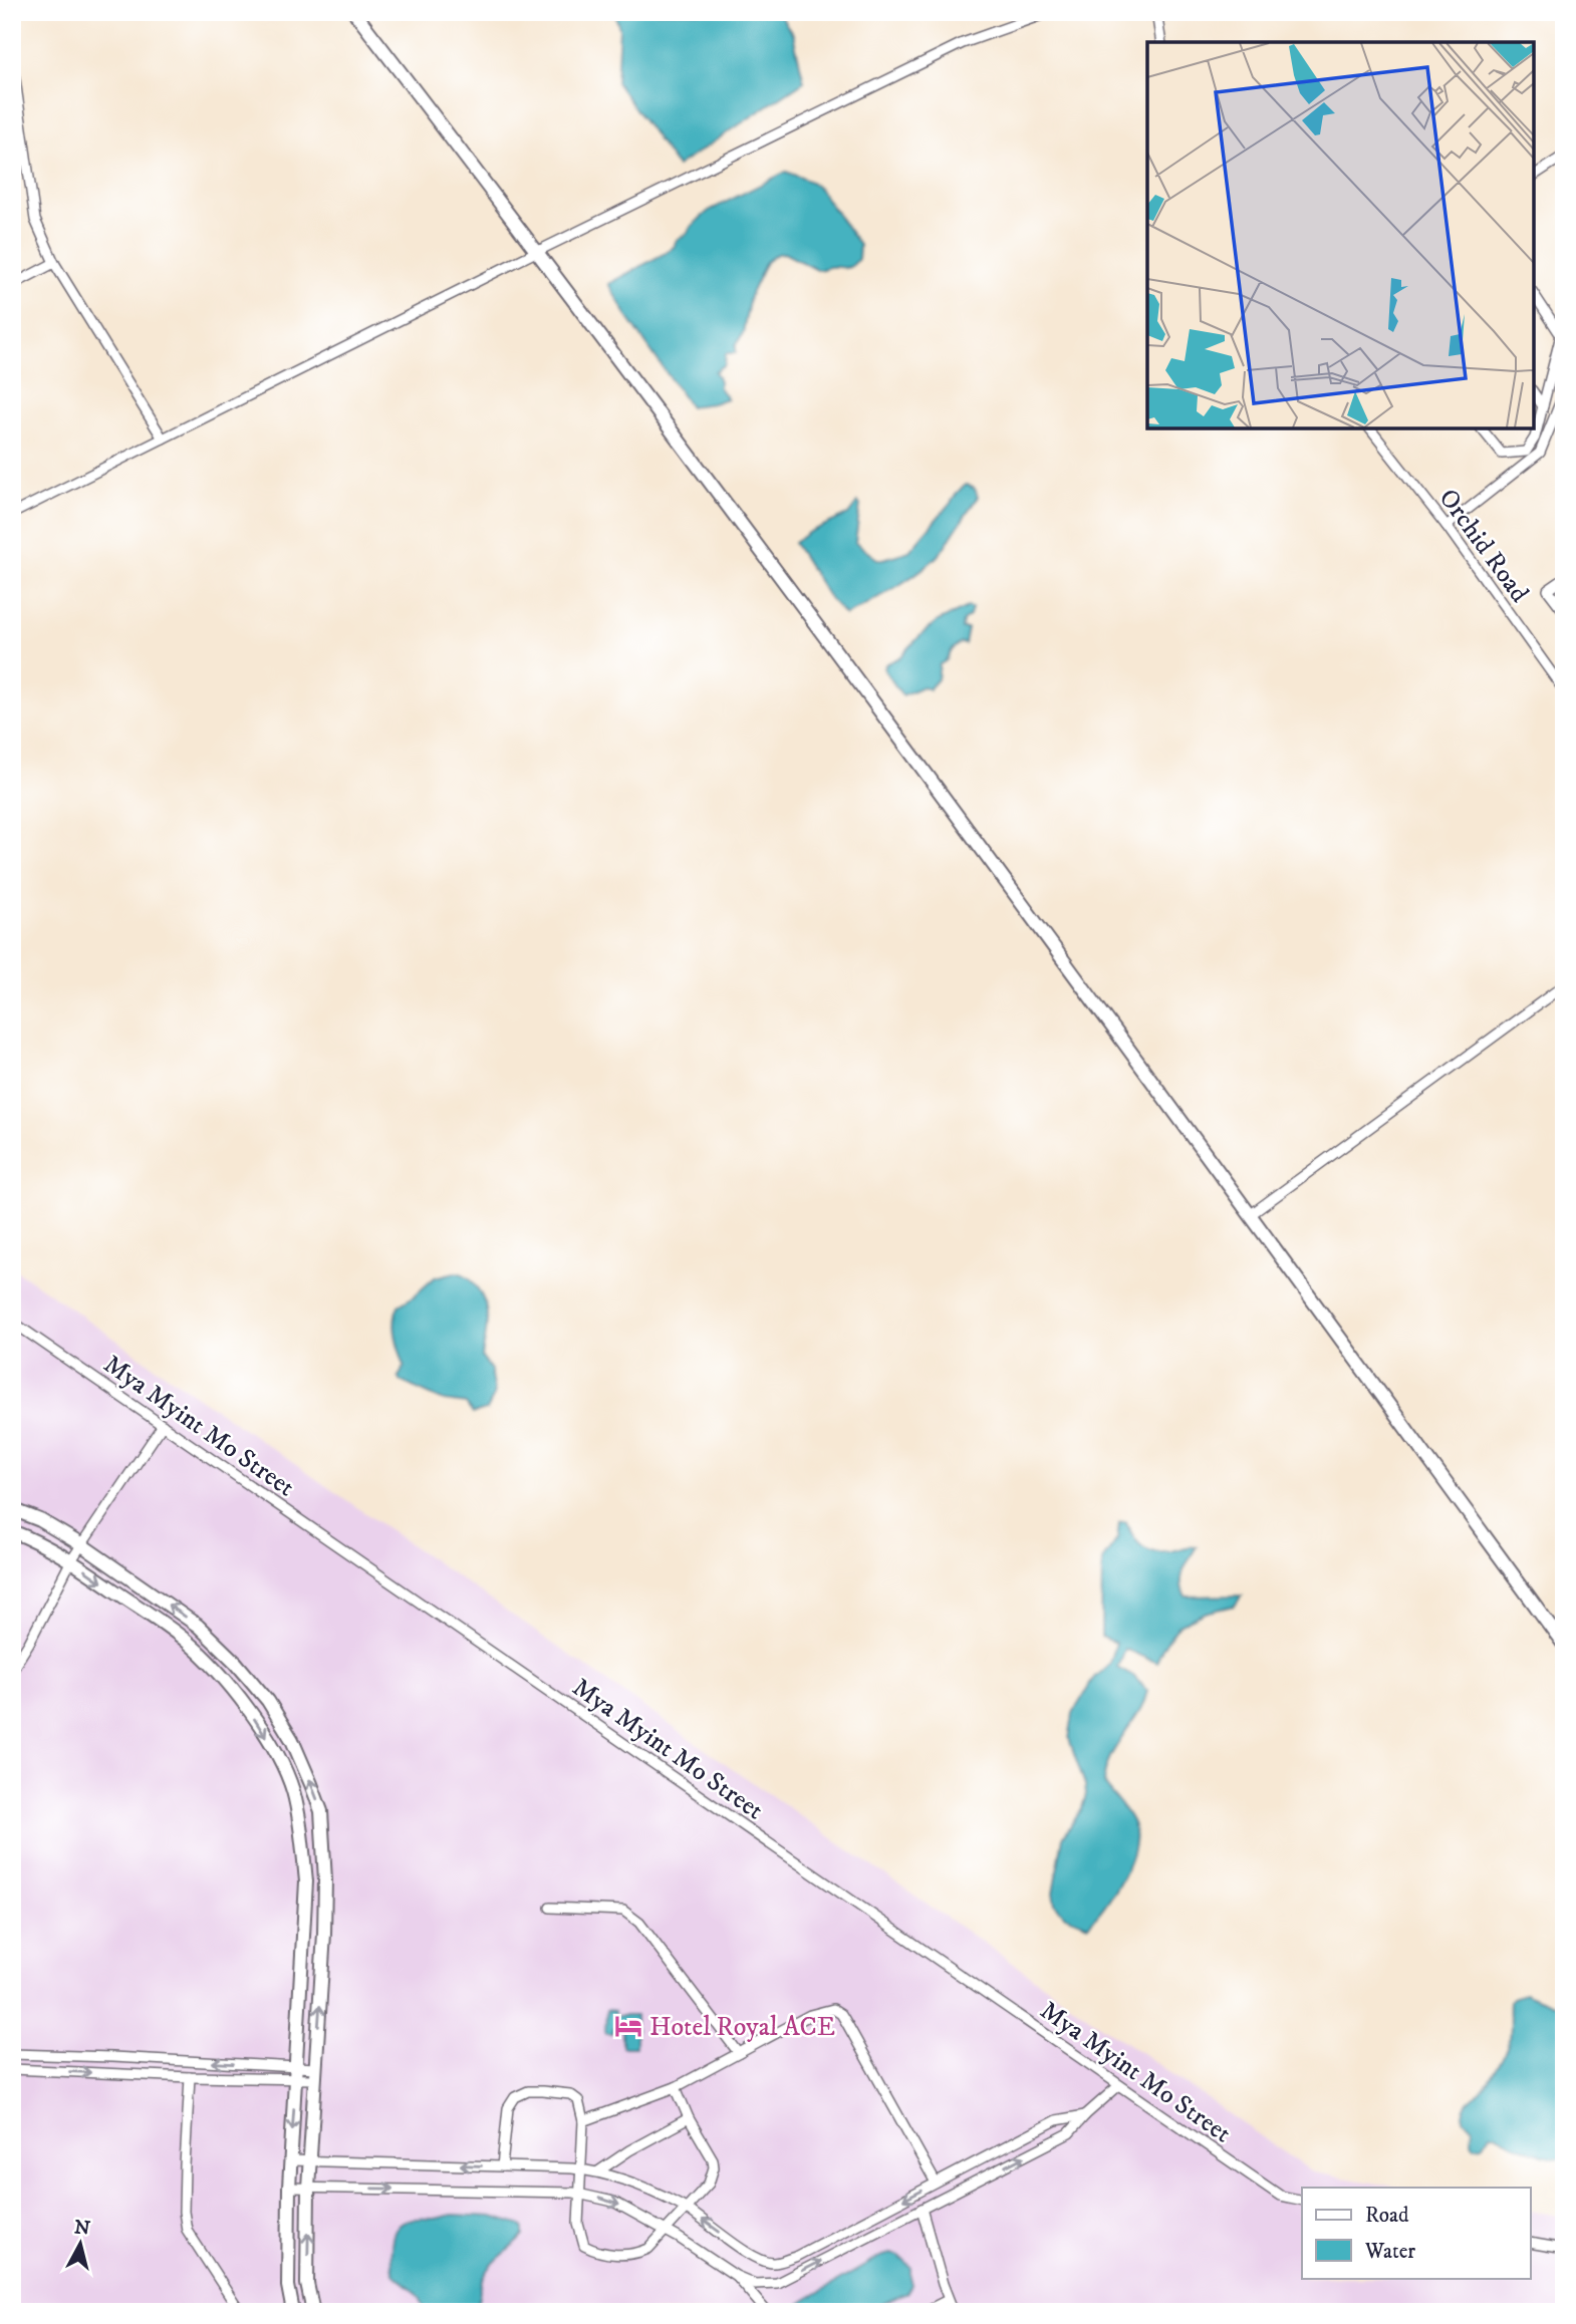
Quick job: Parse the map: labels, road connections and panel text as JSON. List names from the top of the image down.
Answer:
{
  "streets": {
    "street": ["Orchid Road", "Mya Myint Mo Street"]
  },
  "places": {
    "hotel": ["Hotel Royal ACE"]
  },
  "legend": ["Road", "Water"],
  "north": "top"
}
